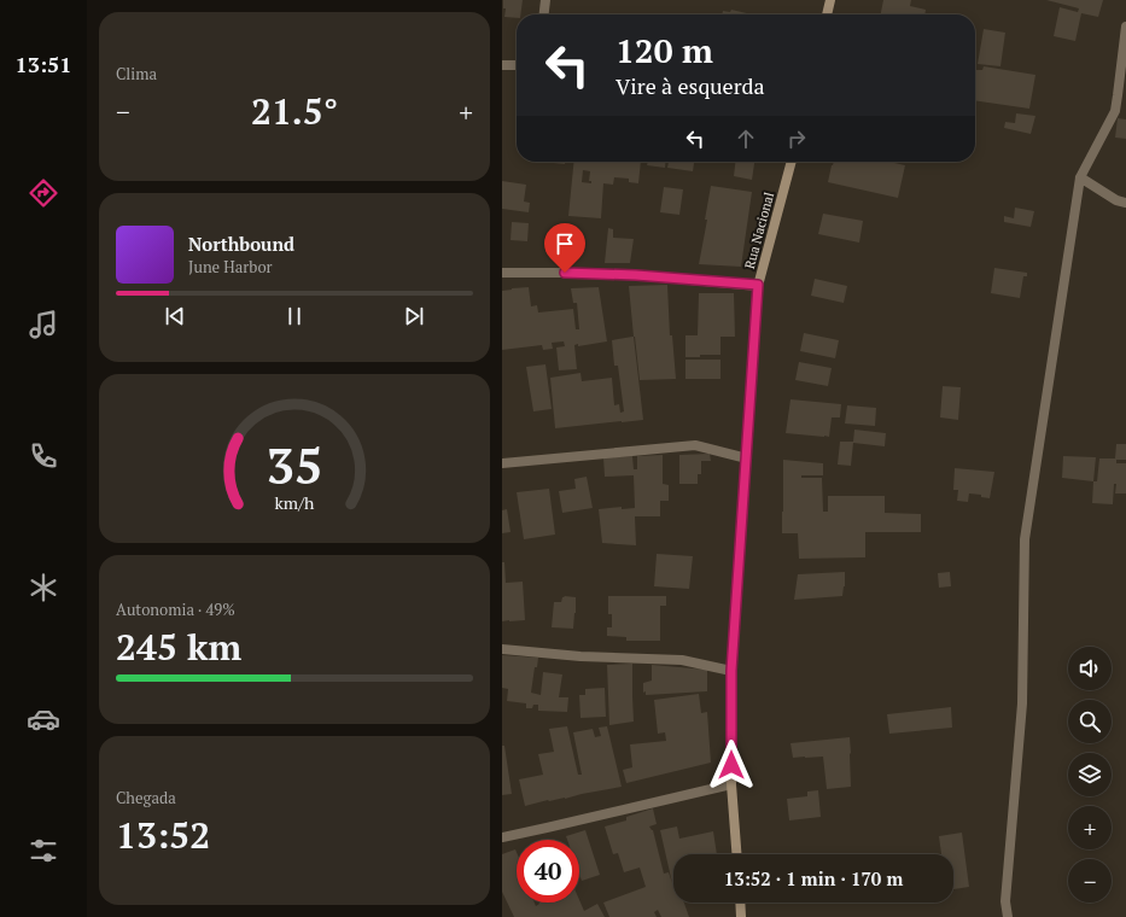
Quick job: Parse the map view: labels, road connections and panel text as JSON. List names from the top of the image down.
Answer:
{
  "streets": {
    "street": ["Rua Nacional"]
  },
  "page": {
    "tabs": "13:51",
    "tile": [
      "Clima",
      ["Autonomia · 49%", "245 km"],
      ["Chegada", "13:52"]
    ],
    "turn": ["120 m", "Vire à esquerda"],
    "heat": ["−", "21.5°", "+"],
    "song": ["Northbound", "June Harbor"],
    "map_buttons": ["+", "−"],
    "limit": "40",
    "trip": "13:52 · 1 min · 170 m",
    "gauge": ["35", "km/h"]
  }
}
